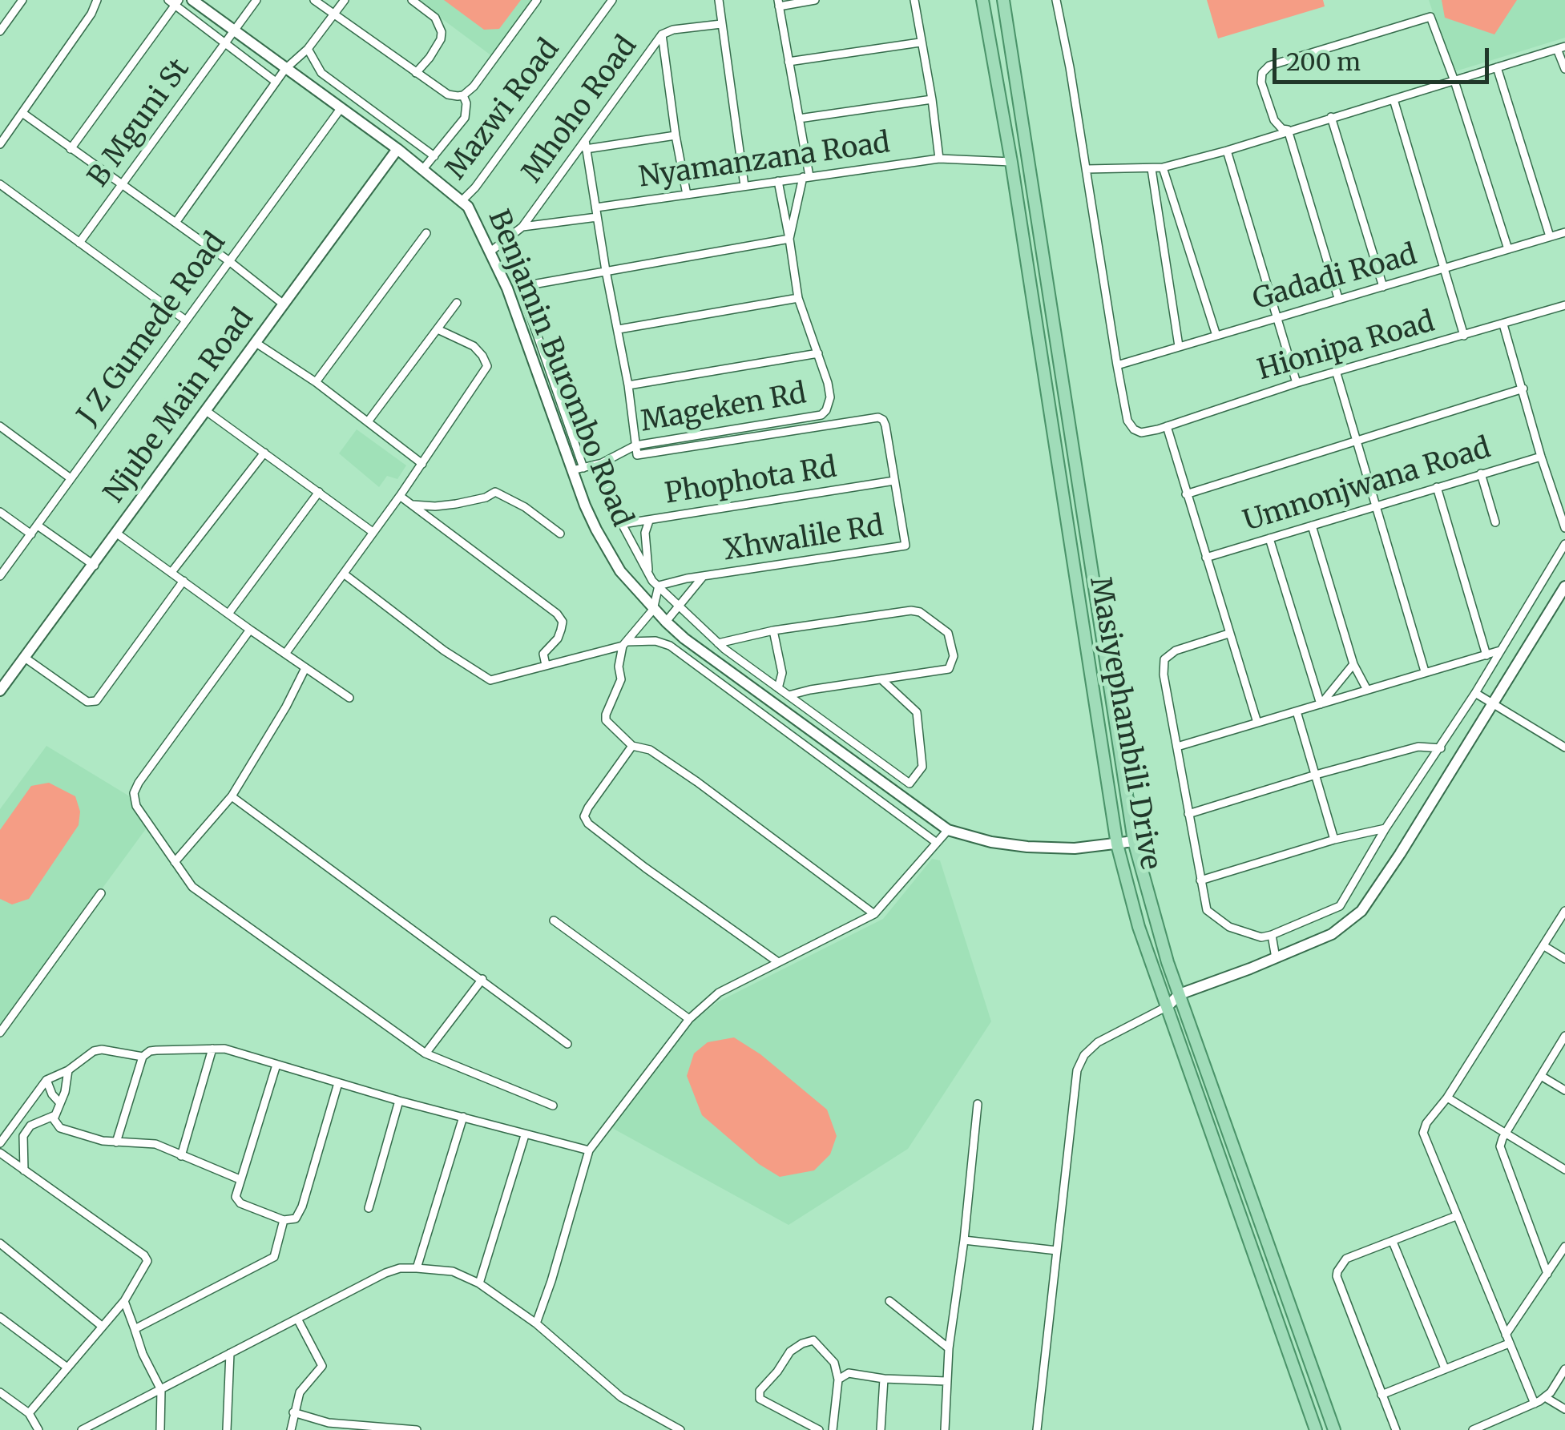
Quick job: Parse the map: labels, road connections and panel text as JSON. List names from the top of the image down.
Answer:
{
  "streets": {
    "main road": ["Masiyephambili Drive"],
    "street": [
      "Mazwi Road",
      "Mhoho Road",
      "B Mguni St",
      "Nyamanzana Road",
      "Gadadi Road",
      "J Z Gumede Road",
      "Hionipa Road",
      "Benjamin Burombo Road",
      "Njube Main Road",
      "Mageken Rd",
      "Phophota Rd",
      "Umnonjwana Road",
      "Xhwalile Rd"
    ]
  },
  "crossings": [
    ["Mazwi Road", "Benjamin Burombo Road"],
    ["Mhoho Road", "Benjamin Burombo Road"],
    ["B Mguni St", "Benjamin Burombo Road"],
    ["Nyamanzana Road", "Masiyephambili Drive"],
    ["Gadadi Road", "Hionipa Road"],
    ["J Z Gumede Road", "Benjamin Burombo Road"],
    ["Benjamin Burombo Road", "Njube Main Road"],
    ["Benjamin Burombo Road", "Mageken Rd"],
    ["Benjamin Burombo Road", "Masiyephambili Drive"],
    ["Mageken Rd", "Xhwalile Rd"],
    ["Phophota Rd", "Xhwalile Rd"]
  ],
  "scale_bar": "200 m"
}
